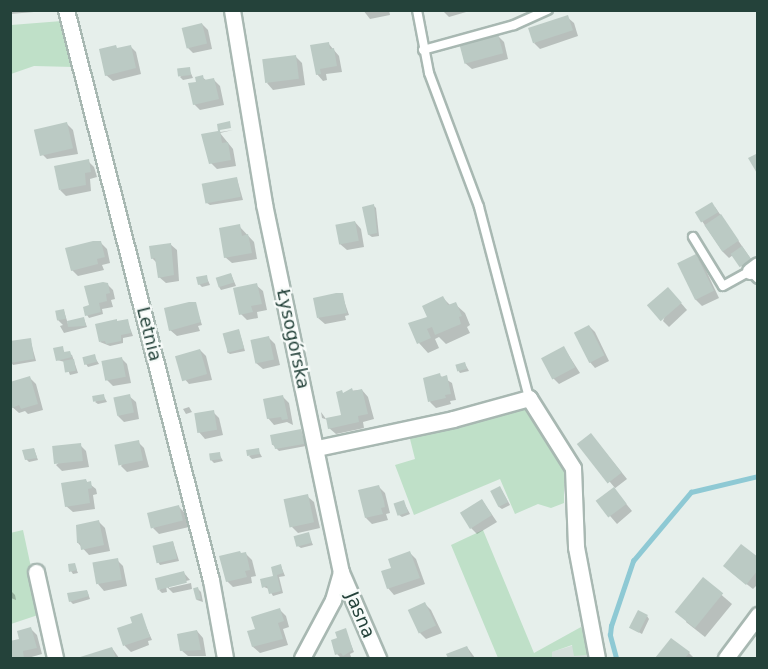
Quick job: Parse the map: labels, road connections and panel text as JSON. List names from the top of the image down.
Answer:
{
  "streets": {
    "street": ["Letnia", "Łysogórska", "Jasna"]
  },
  "crossings": [
    ["Łysogórska", "Jasna"]
  ]
}
